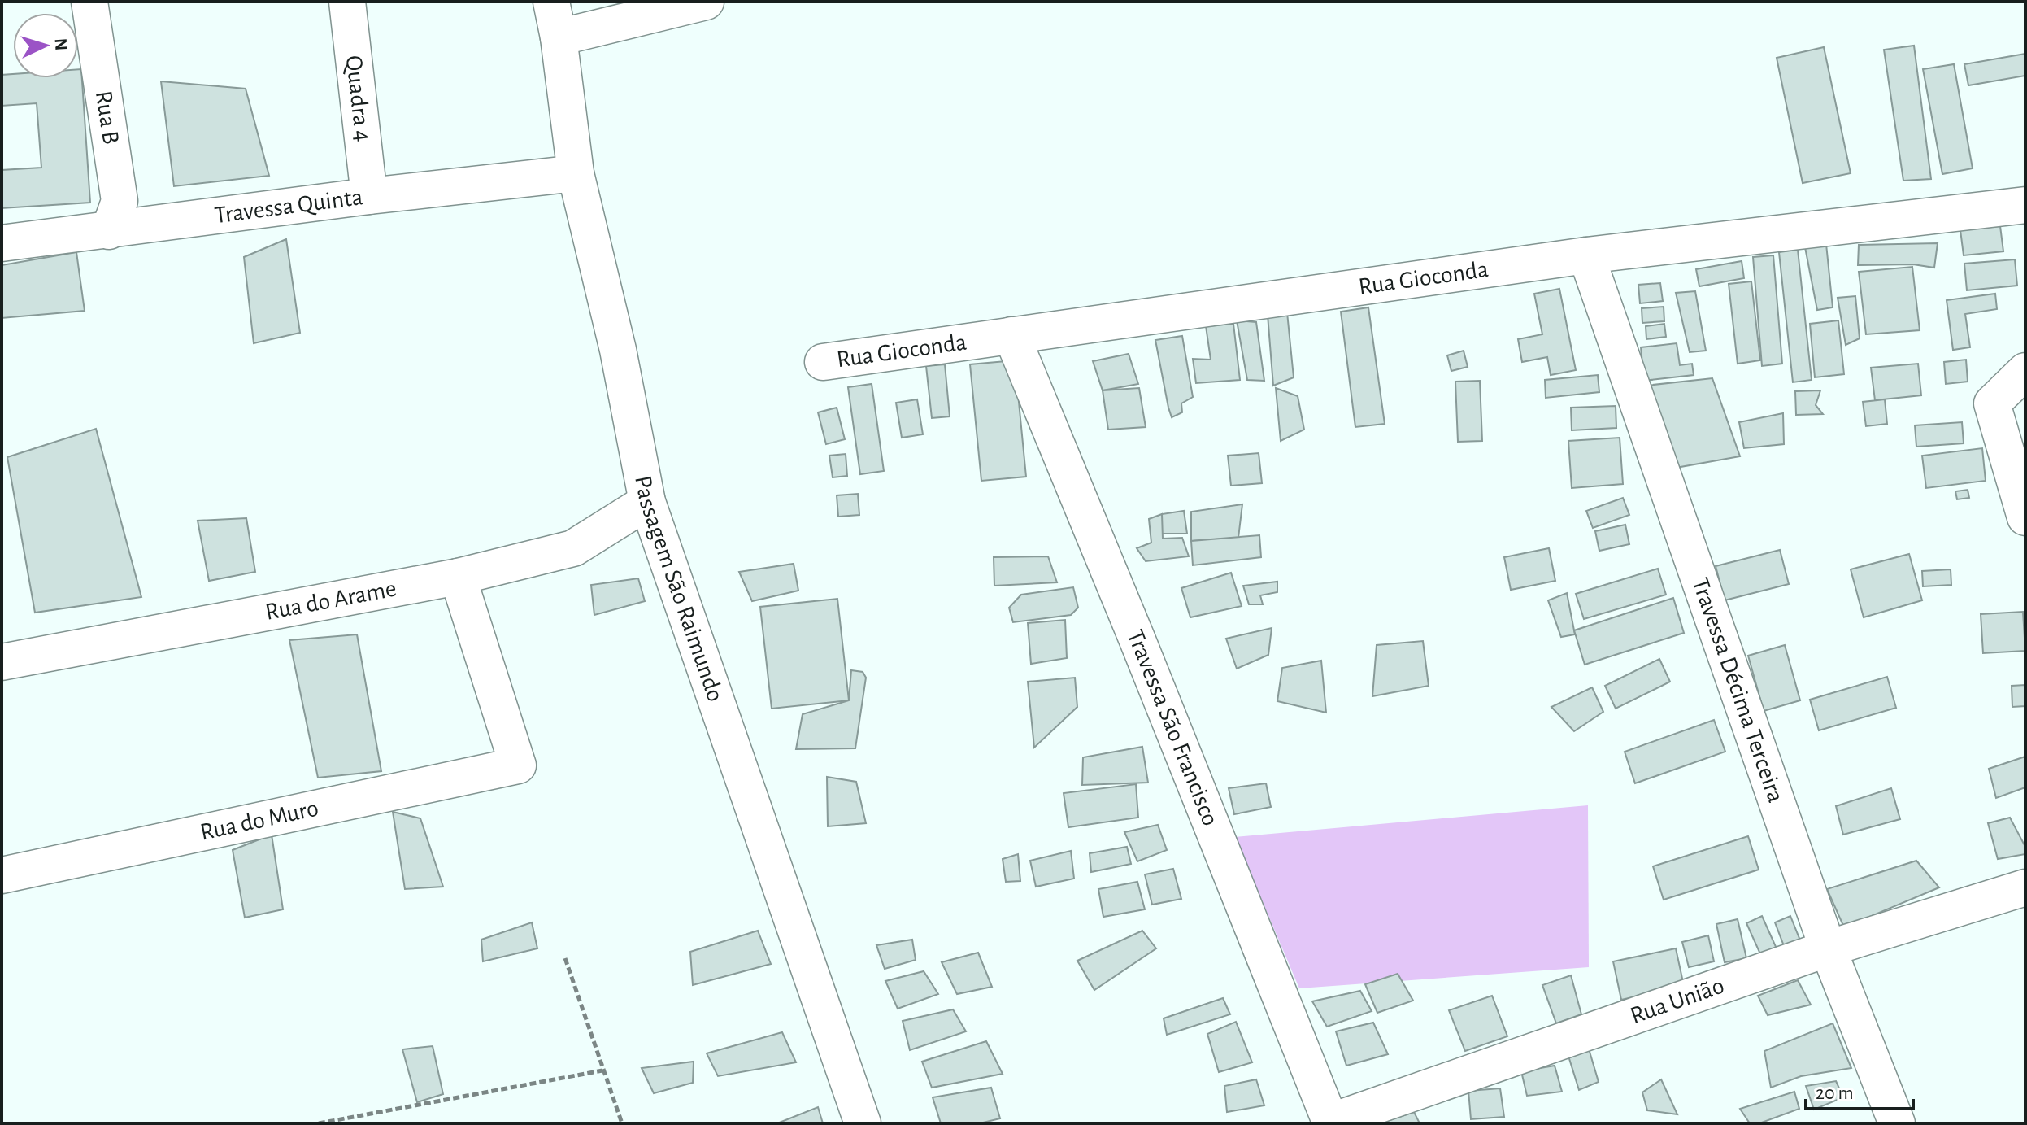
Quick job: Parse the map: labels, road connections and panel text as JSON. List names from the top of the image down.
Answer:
{
  "streets": {
    "street": [
      "Quadra 4",
      "Rua B",
      "Travessa Quinta",
      "Rua Gioconda",
      "Passagem São Raimundo",
      "Rua do Arame",
      "Travessa Décima Terceira",
      "Travessa São Francisco",
      "Rua do Muro",
      "Rua União"
    ]
  },
  "crossings": [
    ["Quadra 4", "Travessa Quinta"],
    ["Rua B", "Travessa Quinta"],
    ["Travessa Quinta", "Passagem São Raimundo"],
    ["Rua Gioconda", "Travessa Décima Terceira"],
    ["Rua Gioconda", "Travessa São Francisco"],
    ["Passagem São Raimundo", "Rua do Arame"],
    ["Rua do Arame", "Rua do Muro"],
    ["Travessa Décima Terceira", "Rua União"],
    ["Travessa São Francisco", "Rua União"]
  ],
  "scale_bar": "20 m",
  "north": "right"
}
